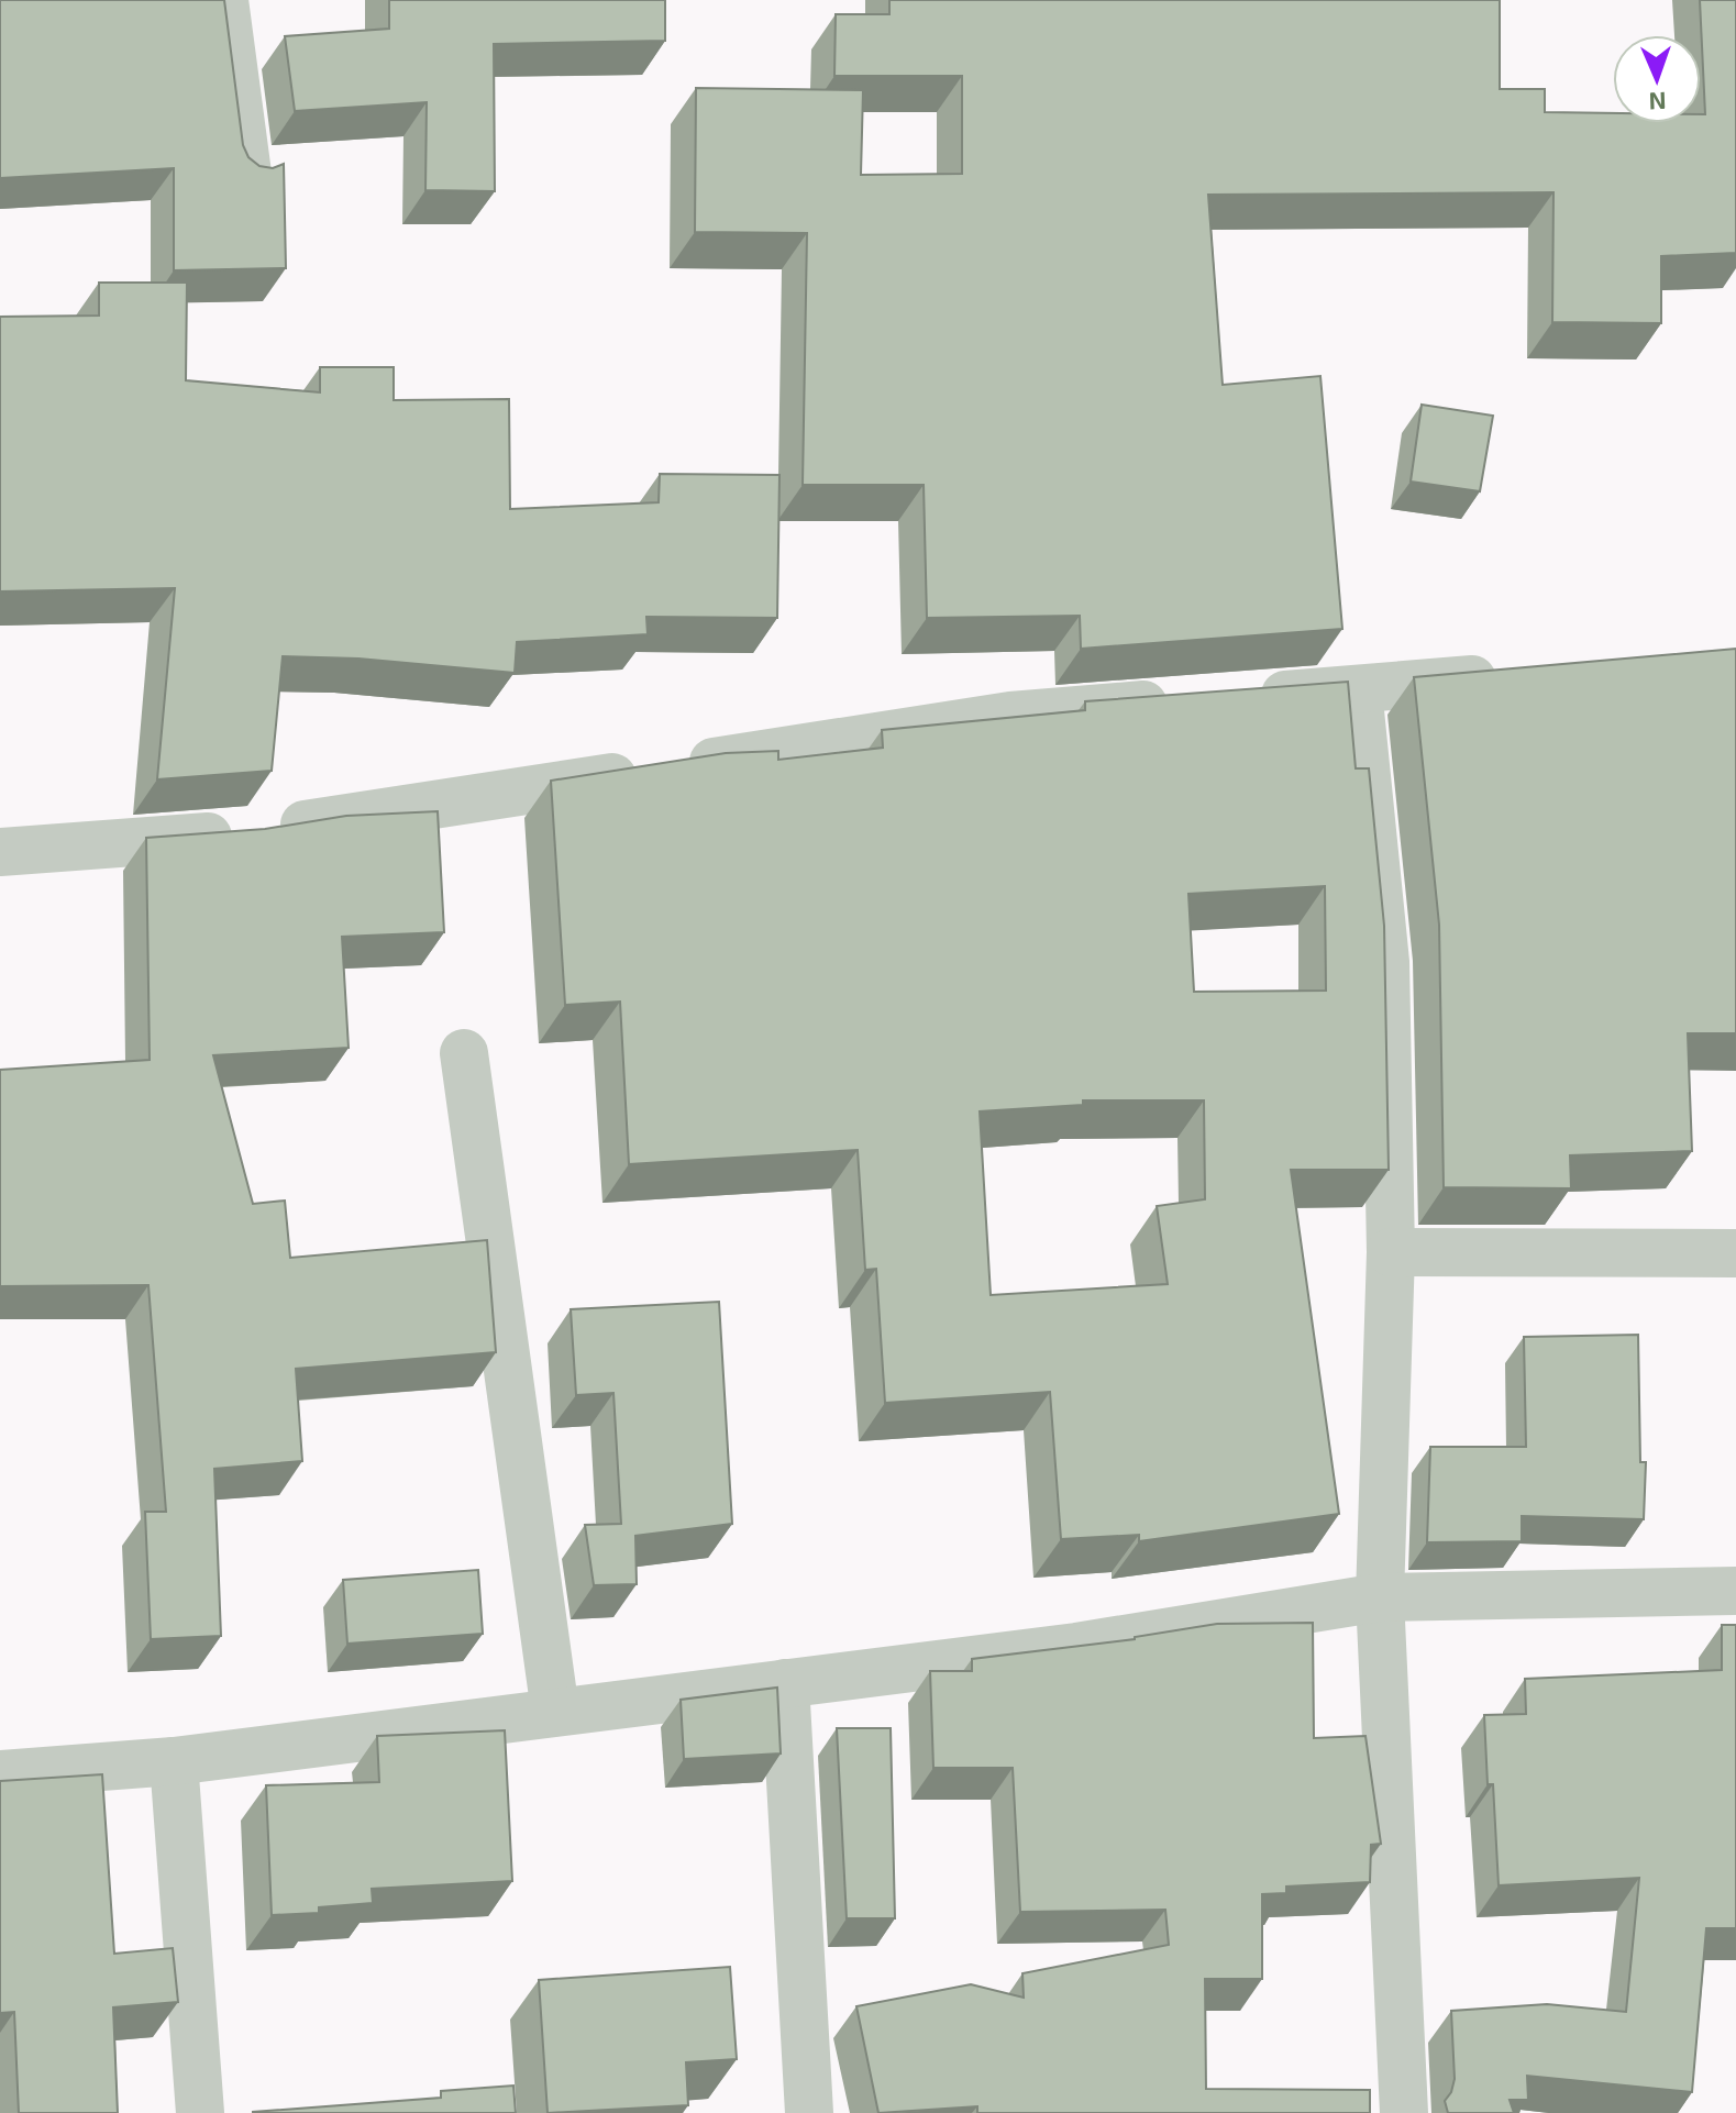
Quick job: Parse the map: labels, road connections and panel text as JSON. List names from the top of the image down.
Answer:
{
  "north": "bottom"
}
